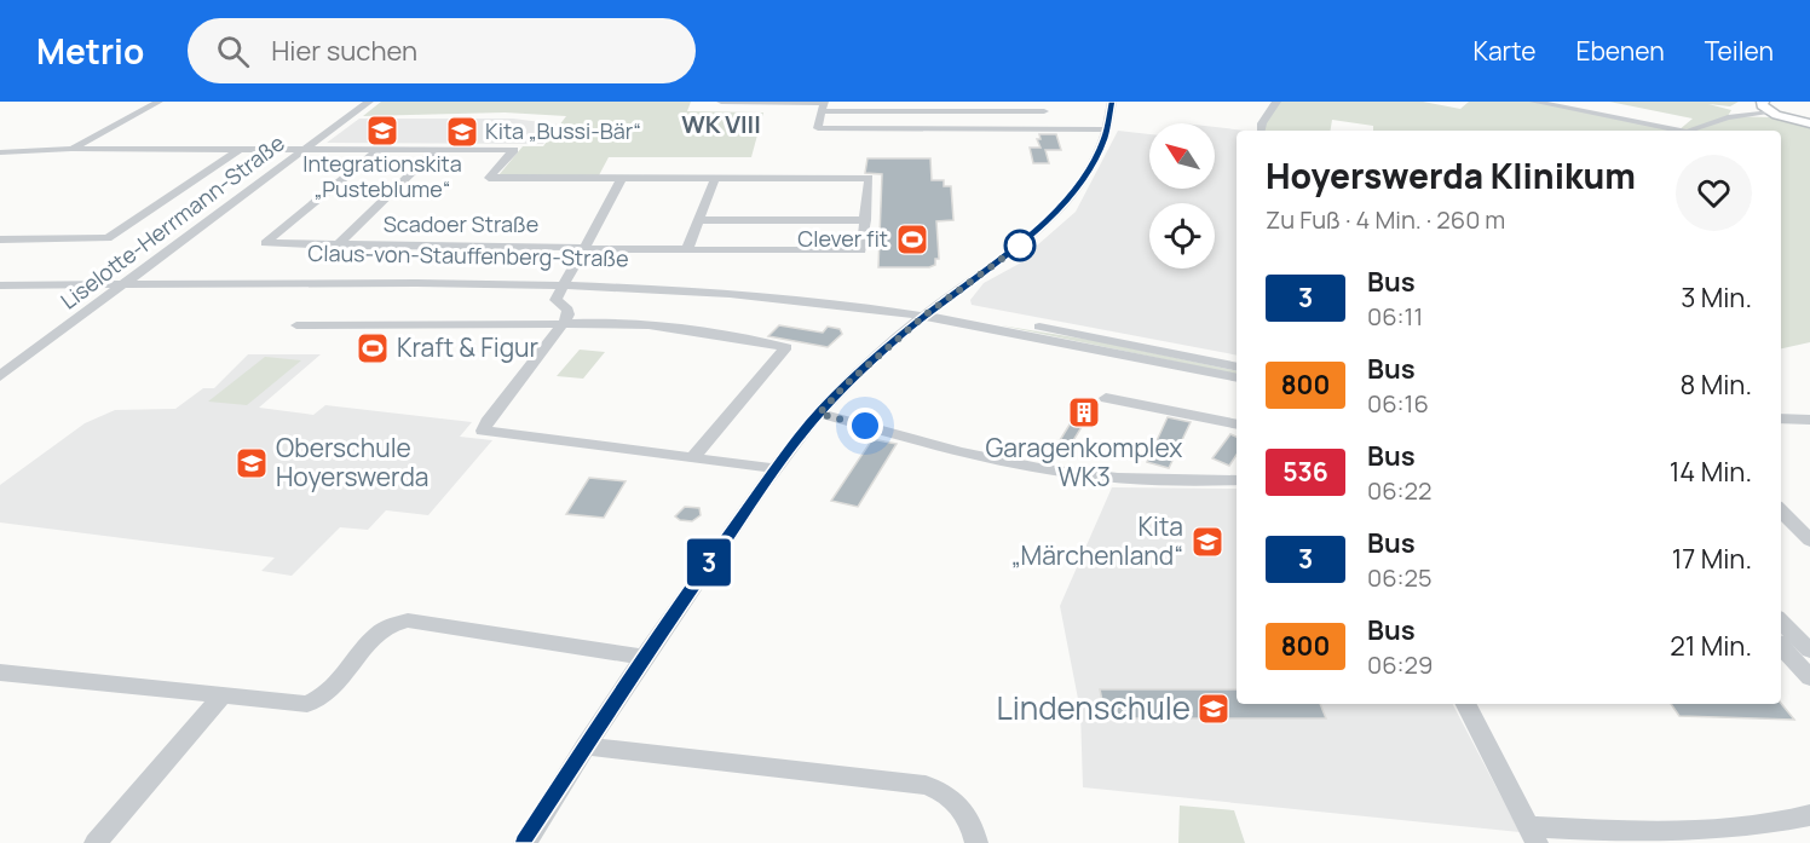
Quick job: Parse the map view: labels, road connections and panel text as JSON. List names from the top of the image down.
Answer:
{
  "streets": {
    "street": ["Liselotte-Herrmann-Straße", "Scadoer Straße", "Claus-von-Stauffenberg-Straße"]
  },
  "crossings": [
    ["Liselotte-Herrmann-Straße", "Scadoer Straße"],
    ["Liselotte-Herrmann-Straße", "Claus-von-Stauffenberg-Straße"]
  ],
  "districts": ["WK VIII"],
  "places": {
    "school or university": [
      "Integrationskita „Pusteblume“",
      "Kita „Bussi-Bär“",
      "Oberschule Hoyerswerda",
      "Kita „Märchenland“",
      "Lindenschule"
    ],
    "sports": ["Clever fit", "Kraft & Figur"],
    "building": ["Garagenkomplex WK3"]
  },
  "lines": ["bus line 3"],
  "north": "top left",
  "page": {
    "header": "Metrio",
    "search": "Hier suchen",
    "nav": ["Karte", "Ebenen", "Teilen"],
    "on_map": "3",
    "heading": ["Hoyerswerda Klinikum", "Zu Fuß · 4 Min. · 260 m"],
    "list": [
      {
        "mark": "3",
        "name": "Bus",
        "note": "06:11",
        "value": "3 Min."
      },
      {
        "mark": "800",
        "name": "Bus",
        "note": "06:16",
        "value": "8 Min."
      },
      {
        "mark": "536",
        "name": "Bus",
        "note": "06:22",
        "value": "14 Min."
      },
      {
        "mark": "3",
        "name": "Bus",
        "note": "06:25",
        "value": "17 Min."
      },
      {
        "mark": "800",
        "name": "Bus",
        "note": "06:29",
        "value": "21 Min."
      }
    ]
  }
}
